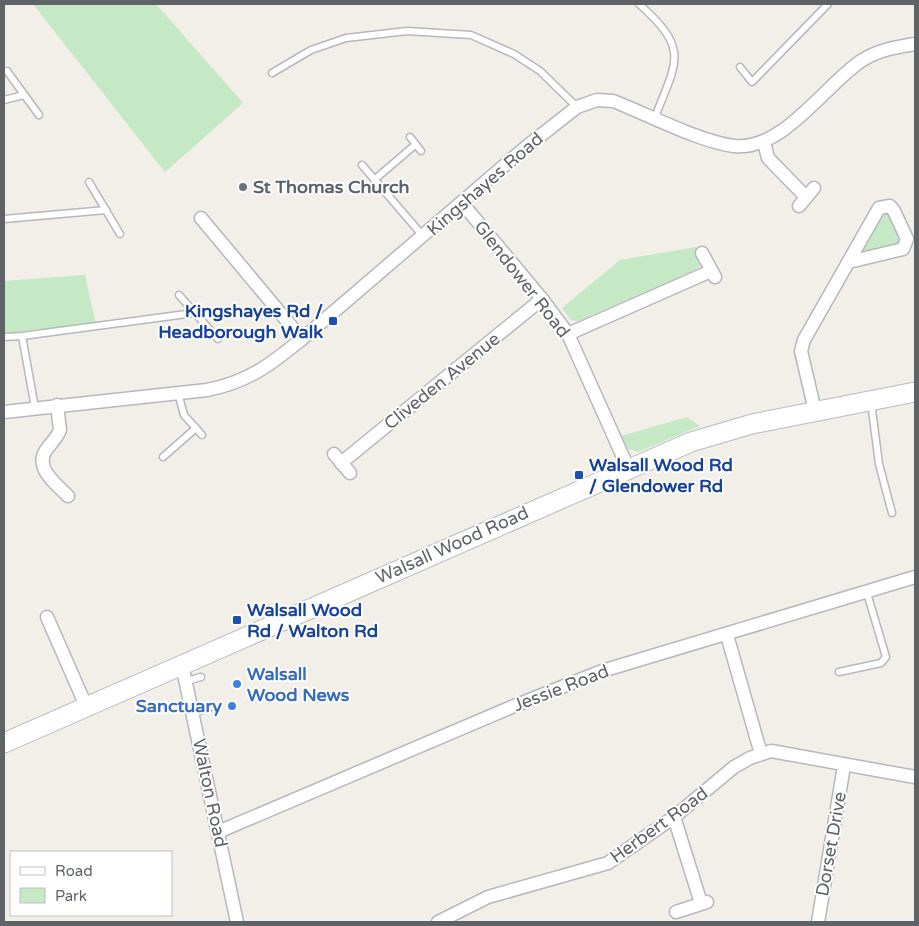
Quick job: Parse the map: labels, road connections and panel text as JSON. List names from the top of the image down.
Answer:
{
  "streets": {
    "street": [
      "Kingshayes Road",
      "Glendower Road",
      "Cliveden Avenue",
      "Walsall Wood Road",
      "Jessie Road",
      "Walton Road",
      "Herbert Road",
      "Dorset Drive"
    ]
  },
  "crossings": [
    ["Kingshayes Road", "Glendower Road"],
    ["Glendower Road", "Cliveden Avenue"],
    ["Glendower Road", "Walsall Wood Road"],
    ["Walsall Wood Road", "Walton Road"],
    ["Jessie Road", "Walton Road"]
  ],
  "places": {
    "other": ["St Thomas Church", "Walsall Wood News", "Sanctuary"],
    "transit": ["Kingshayes Rd / Headborough Walk", "Walsall Wood Rd / Glendower Rd", "Walsall Wood Rd / Walton Rd"]
  },
  "legend": ["Road", "Park"]
}
